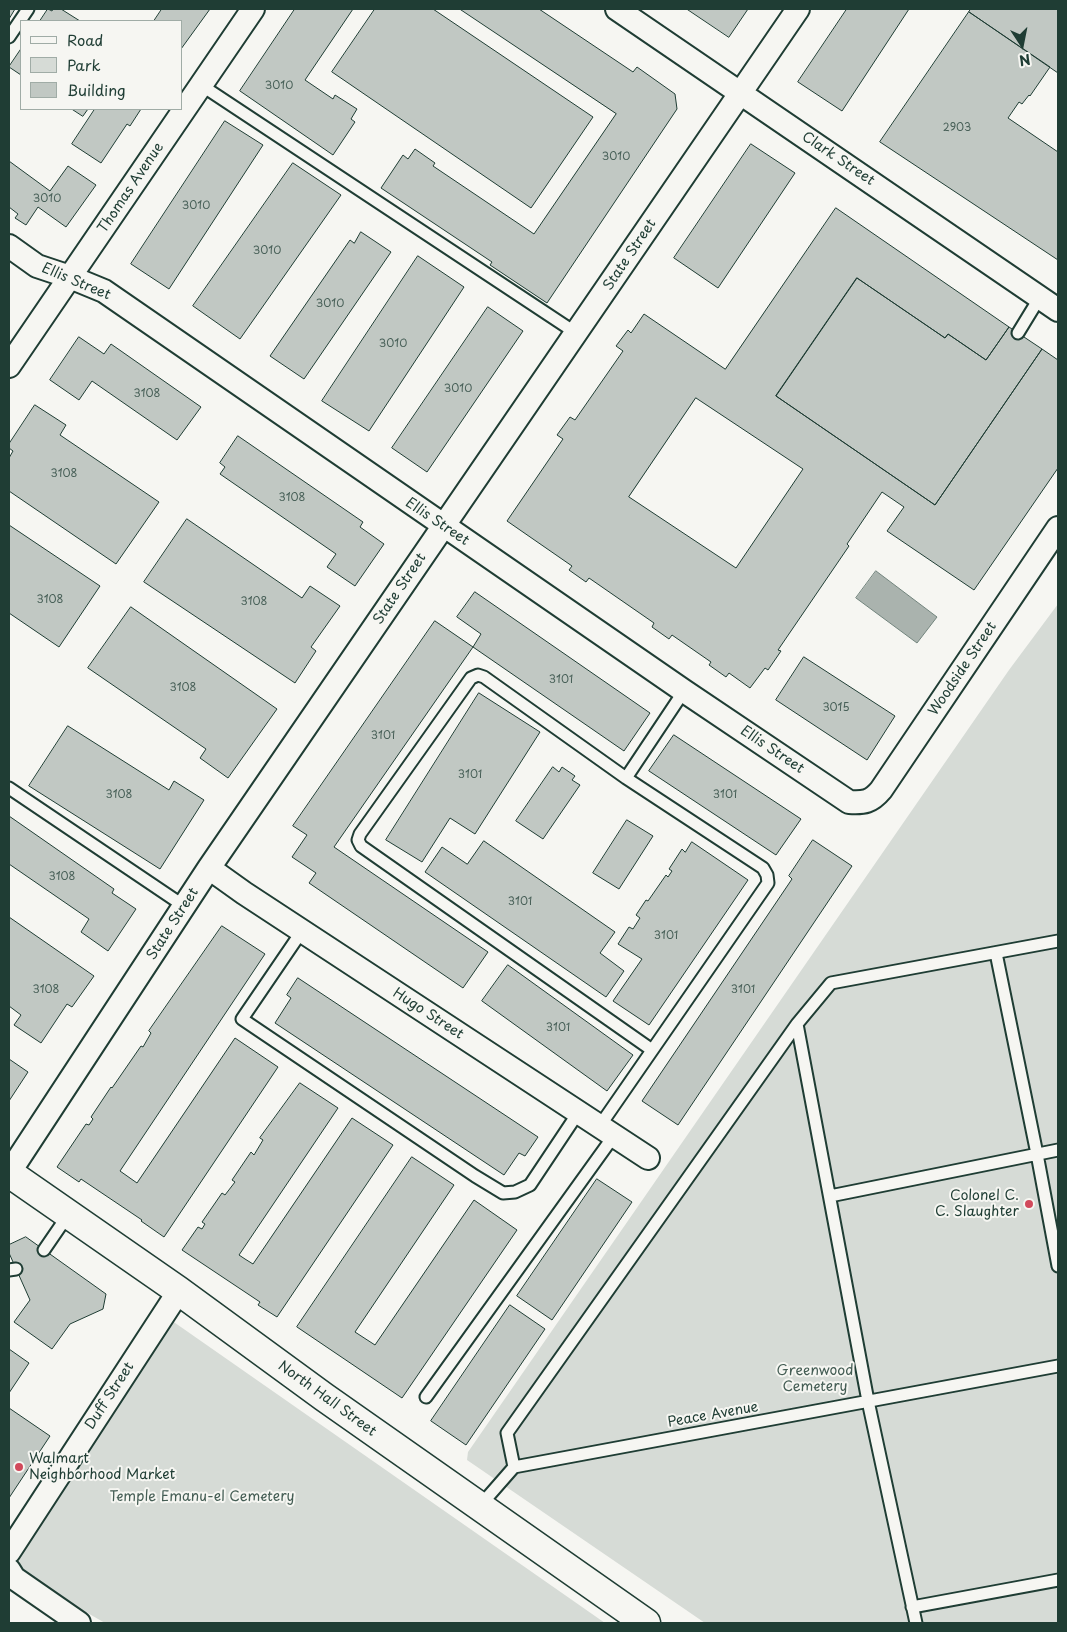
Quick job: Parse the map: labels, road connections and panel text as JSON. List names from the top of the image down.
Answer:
{
  "streets": {
    "street": [
      "Clark Street",
      "Thomas Avenue",
      "State Street",
      "Ellis Street",
      "Woodside Street",
      "Hugo Street",
      "Duff Street",
      "North Hall Street"
    ],
    "lane": ["Peace Avenue"]
  },
  "crossings": [
    ["Clark Street", "State Street"],
    ["Thomas Avenue", "Ellis Street"],
    ["State Street", "Ellis Street"],
    ["State Street", "Hugo Street"],
    ["State Street", "North Hall Street"],
    ["Ellis Street", "Woodside Street"],
    ["Duff Street", "North Hall Street"]
  ],
  "parks": ["Greenwood Cemetery", "Temple Emanu-el Cemetery"],
  "places": ["Colonel C. C. Slaughter", "Walmart Neighborhood Market"],
  "house_numbers": [
    "3010",
    "2903",
    "3010",
    "3010",
    "3010",
    "3010",
    "3010",
    "3010",
    "3010",
    "3108",
    "3108",
    "3108",
    "3108",
    "3108",
    "3101",
    "3108",
    "3015",
    "3101",
    "3101",
    "3108",
    "3101",
    "3108",
    "3101",
    "3101",
    "3108",
    "3101",
    "3101"
  ],
  "legend": ["Road", "Park", "Building"],
  "north": "bottom"
}
